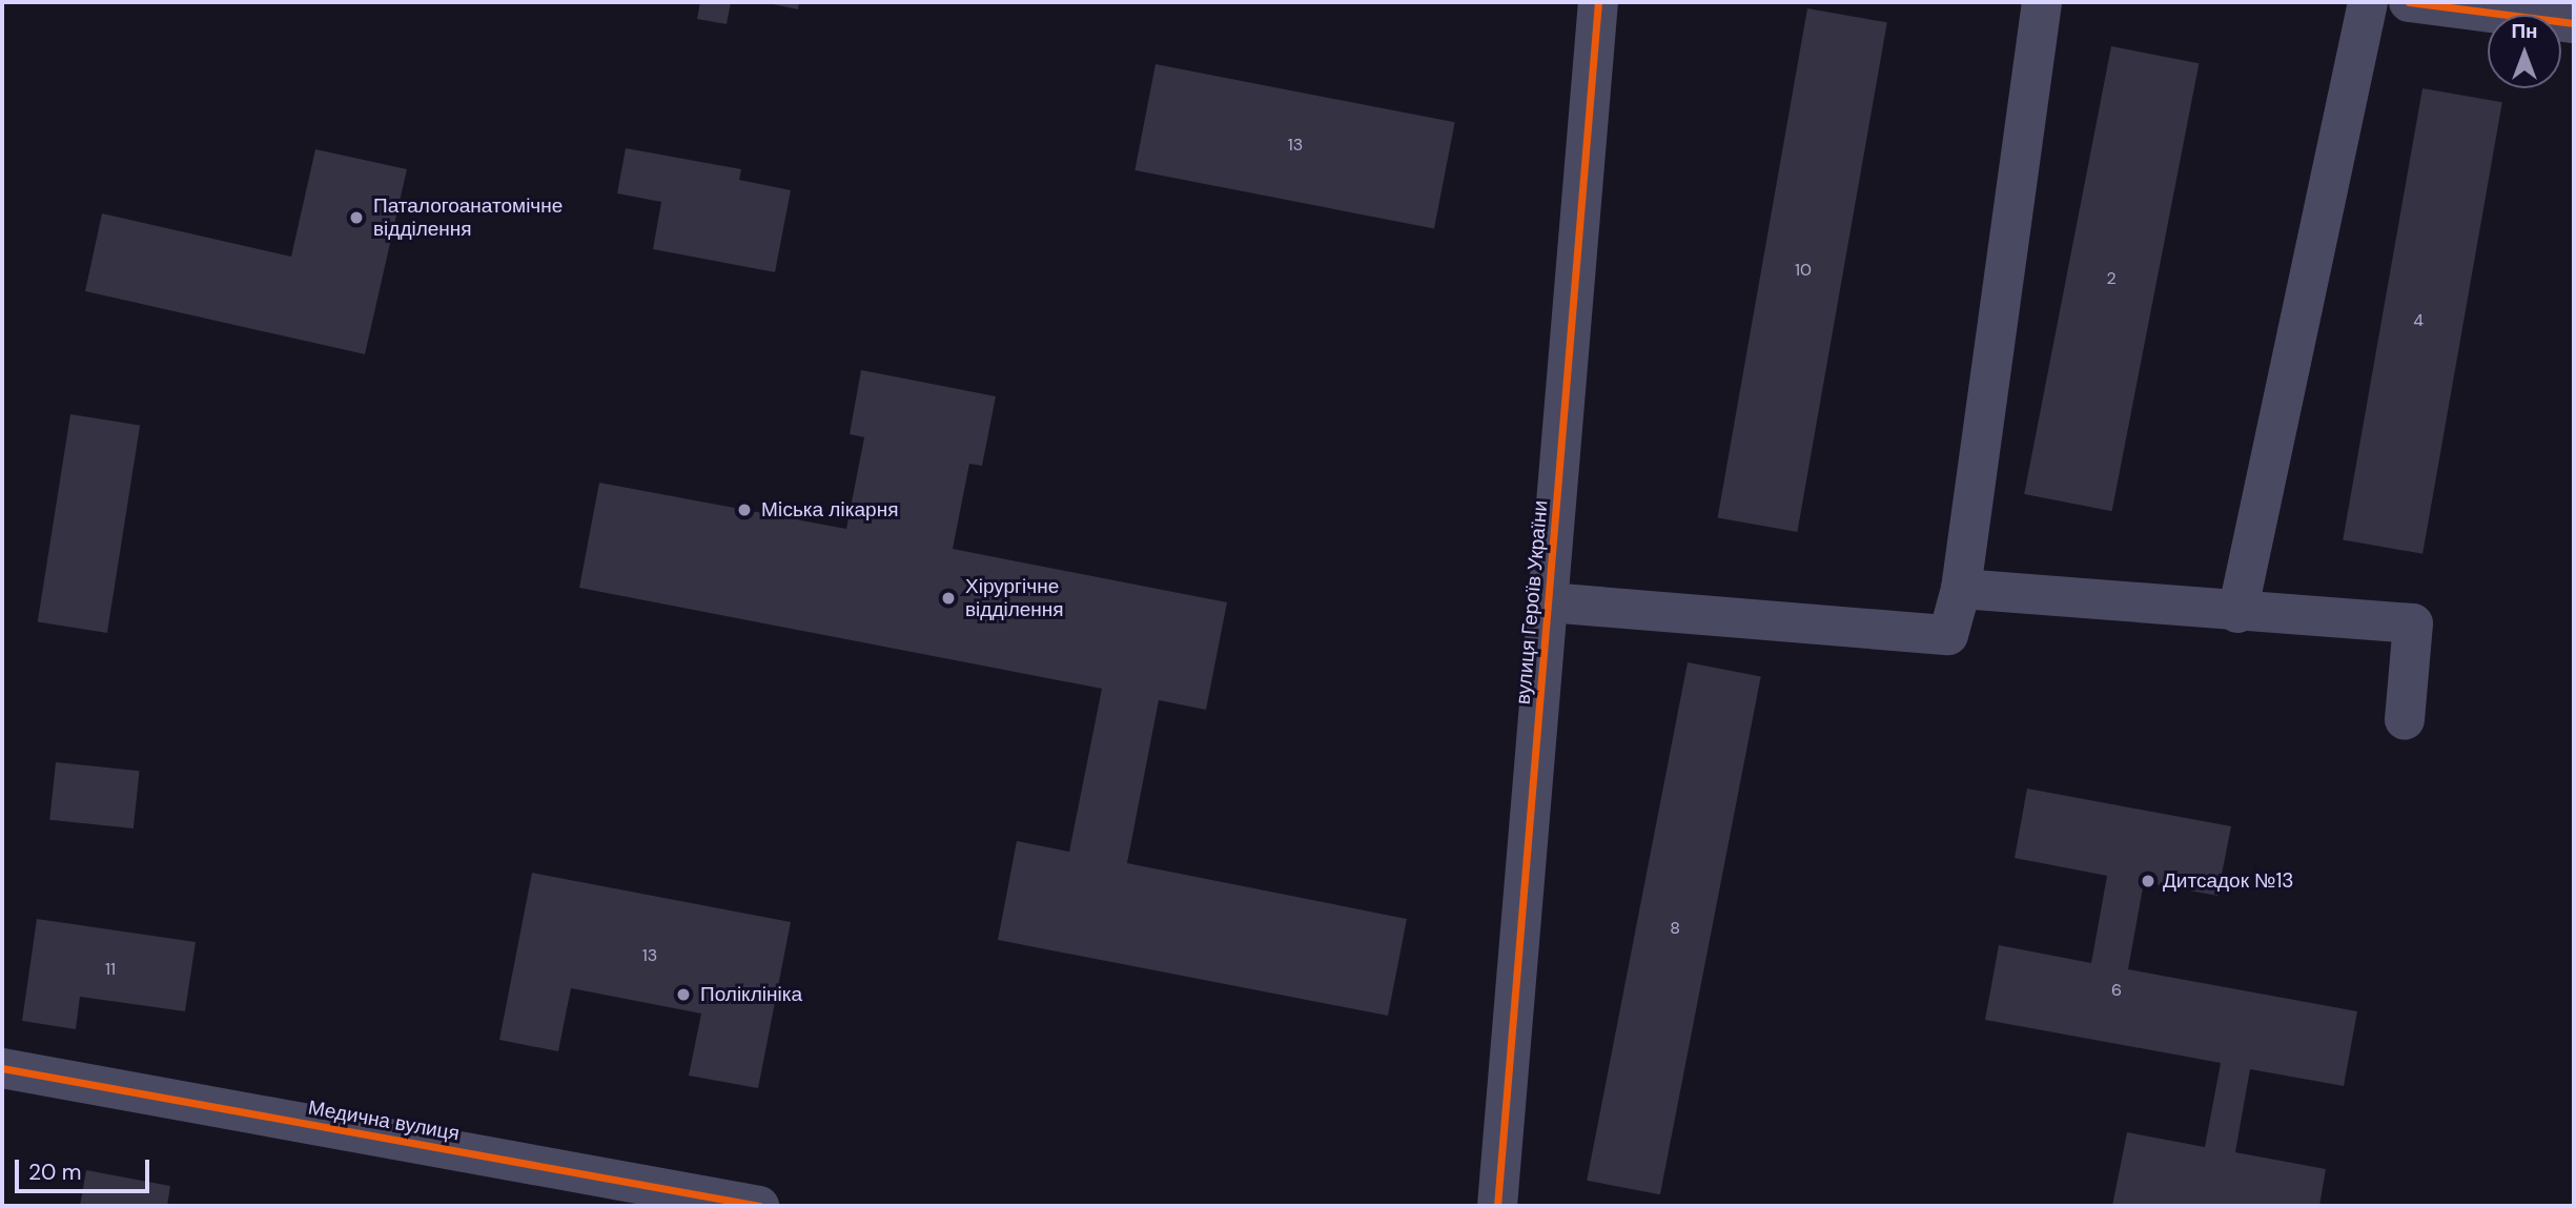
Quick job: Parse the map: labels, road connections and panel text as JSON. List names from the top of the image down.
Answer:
{
  "streets": {
    "street": ["вулиця Героїв України", "Медична вулиця"]
  },
  "places": [
    "Паталогоанатомічне відділення",
    "Мiська лiкарня",
    "Хірургічне відділення",
    "Дитсадок №13",
    "Поліклініка"
  ],
  "house_numbers": [
    "13",
    "10",
    "2",
    "4",
    "8",
    "13",
    "11",
    "6"
  ],
  "scale_bar": "20 m",
  "north": "top"
}
